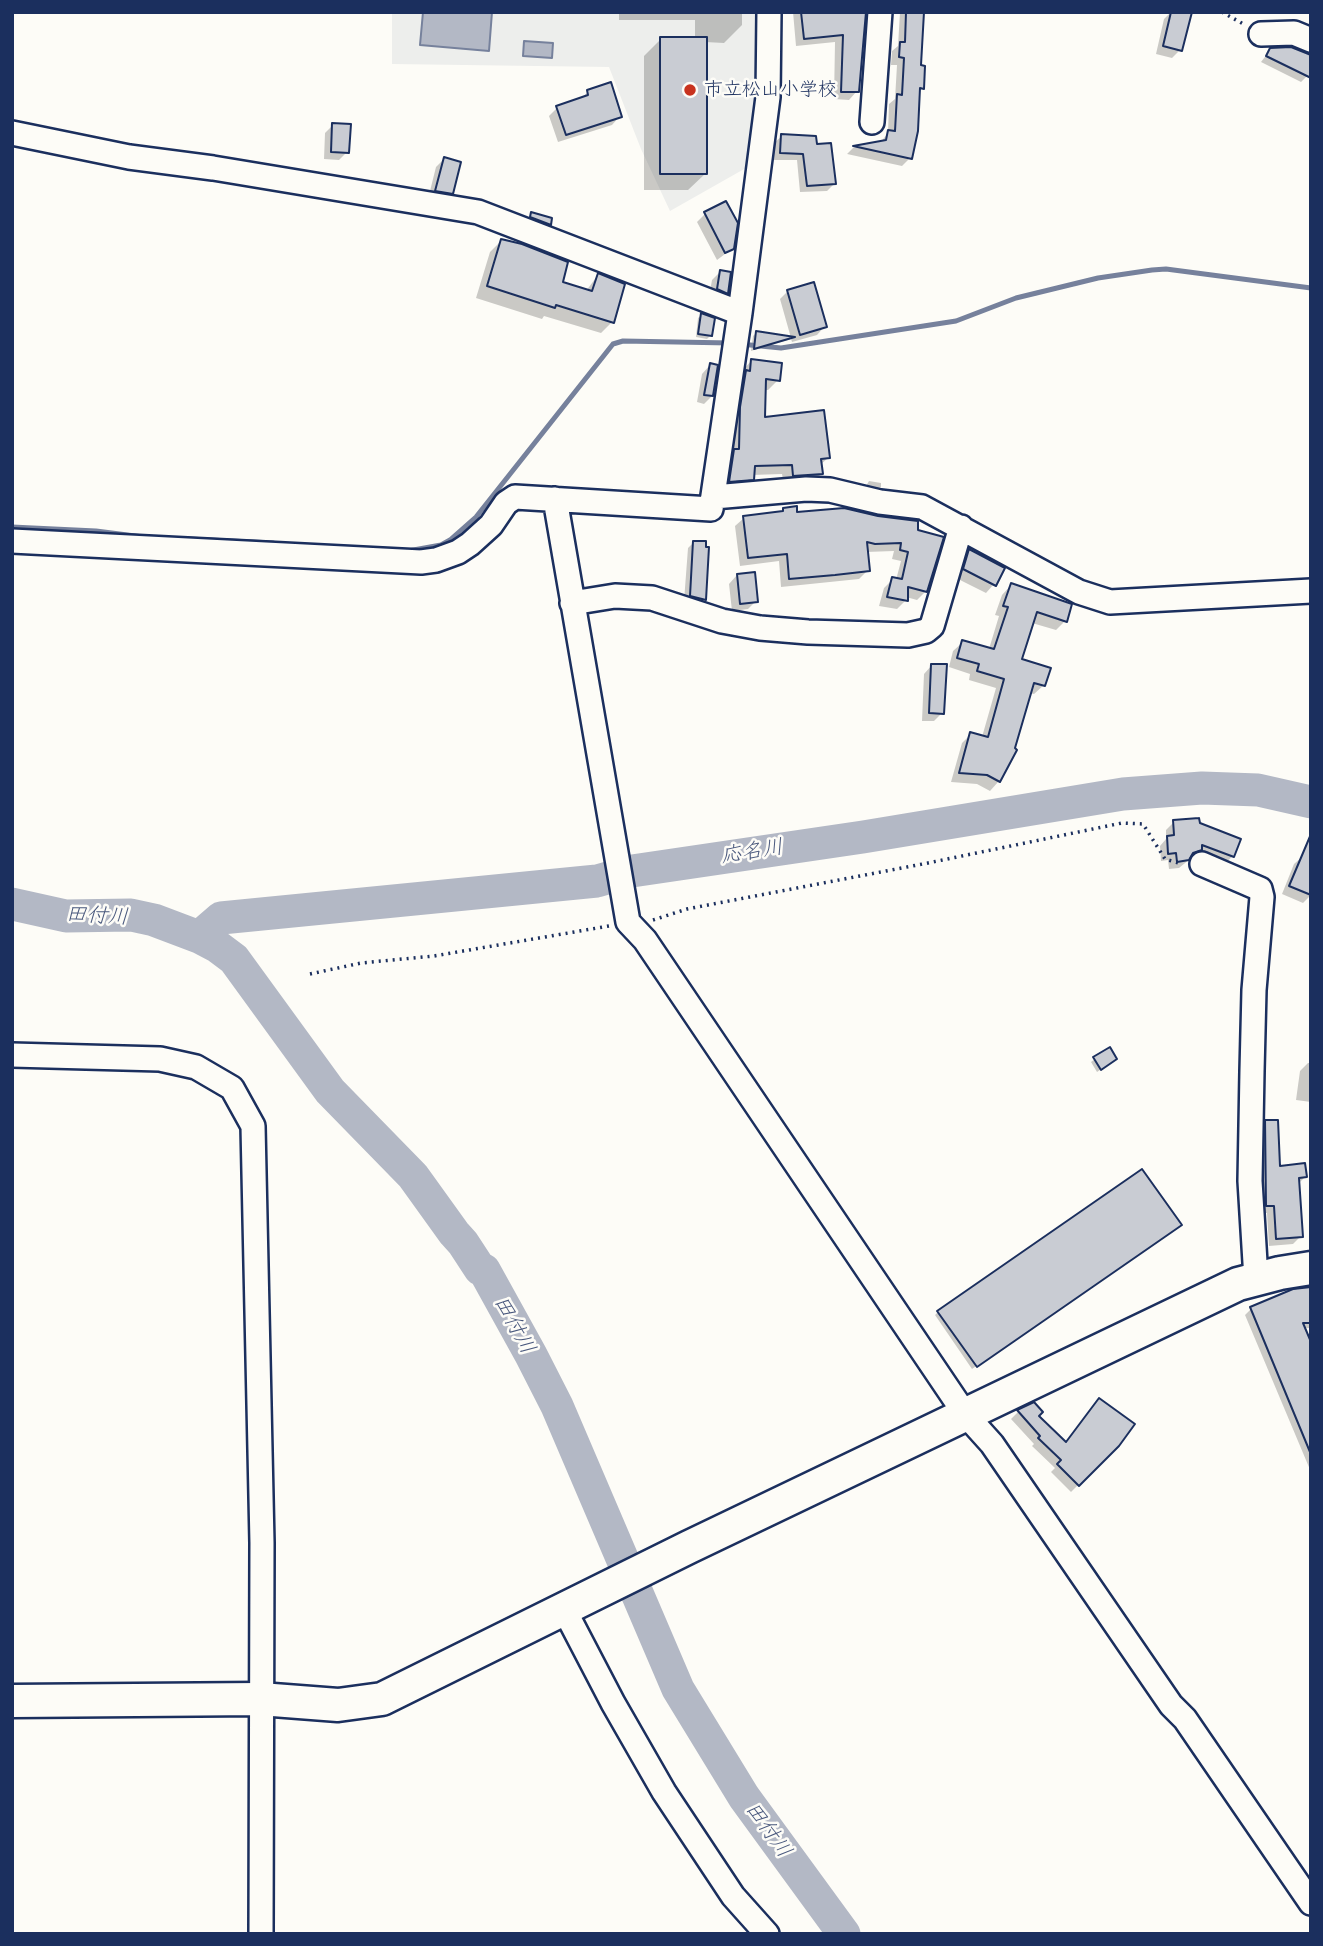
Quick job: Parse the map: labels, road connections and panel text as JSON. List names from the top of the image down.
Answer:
{
  "water": ["応名川", "田付川"],
  "places": ["市立松山小学校"]
}
